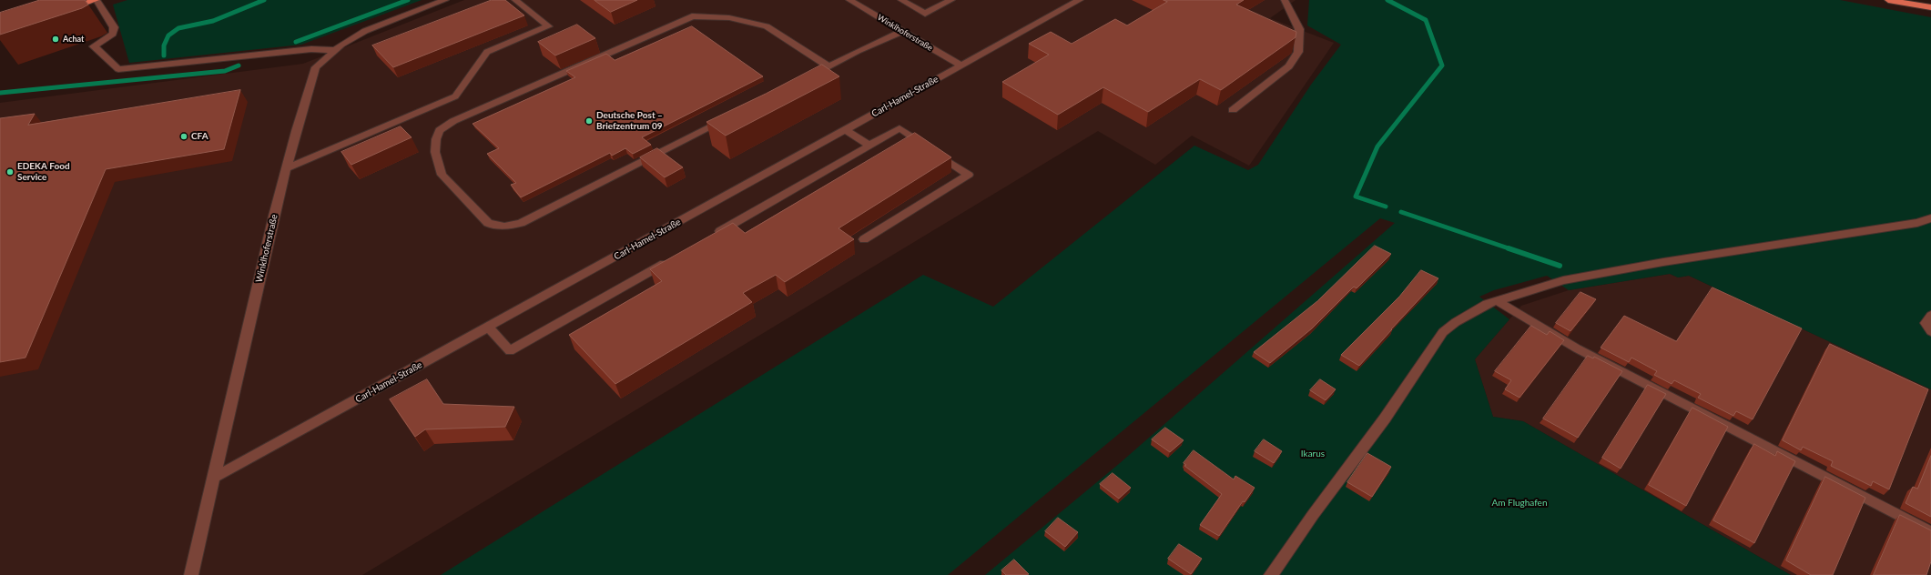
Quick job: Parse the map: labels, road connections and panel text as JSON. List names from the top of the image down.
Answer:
{
  "streets": {
    "street": ["Winklhoferstraße", "Carl-Hamel-Straße"]
  },
  "crossings": [
    ["Winklhoferstraße", "Carl-Hamel-Straße"]
  ],
  "parks": ["Ikarus", "Am Flughafen"],
  "places": [
    "Achat",
    "Deutsche Post – Briefzentrum 09",
    "CFA",
    "EDEKA Food Service"
  ]
}
